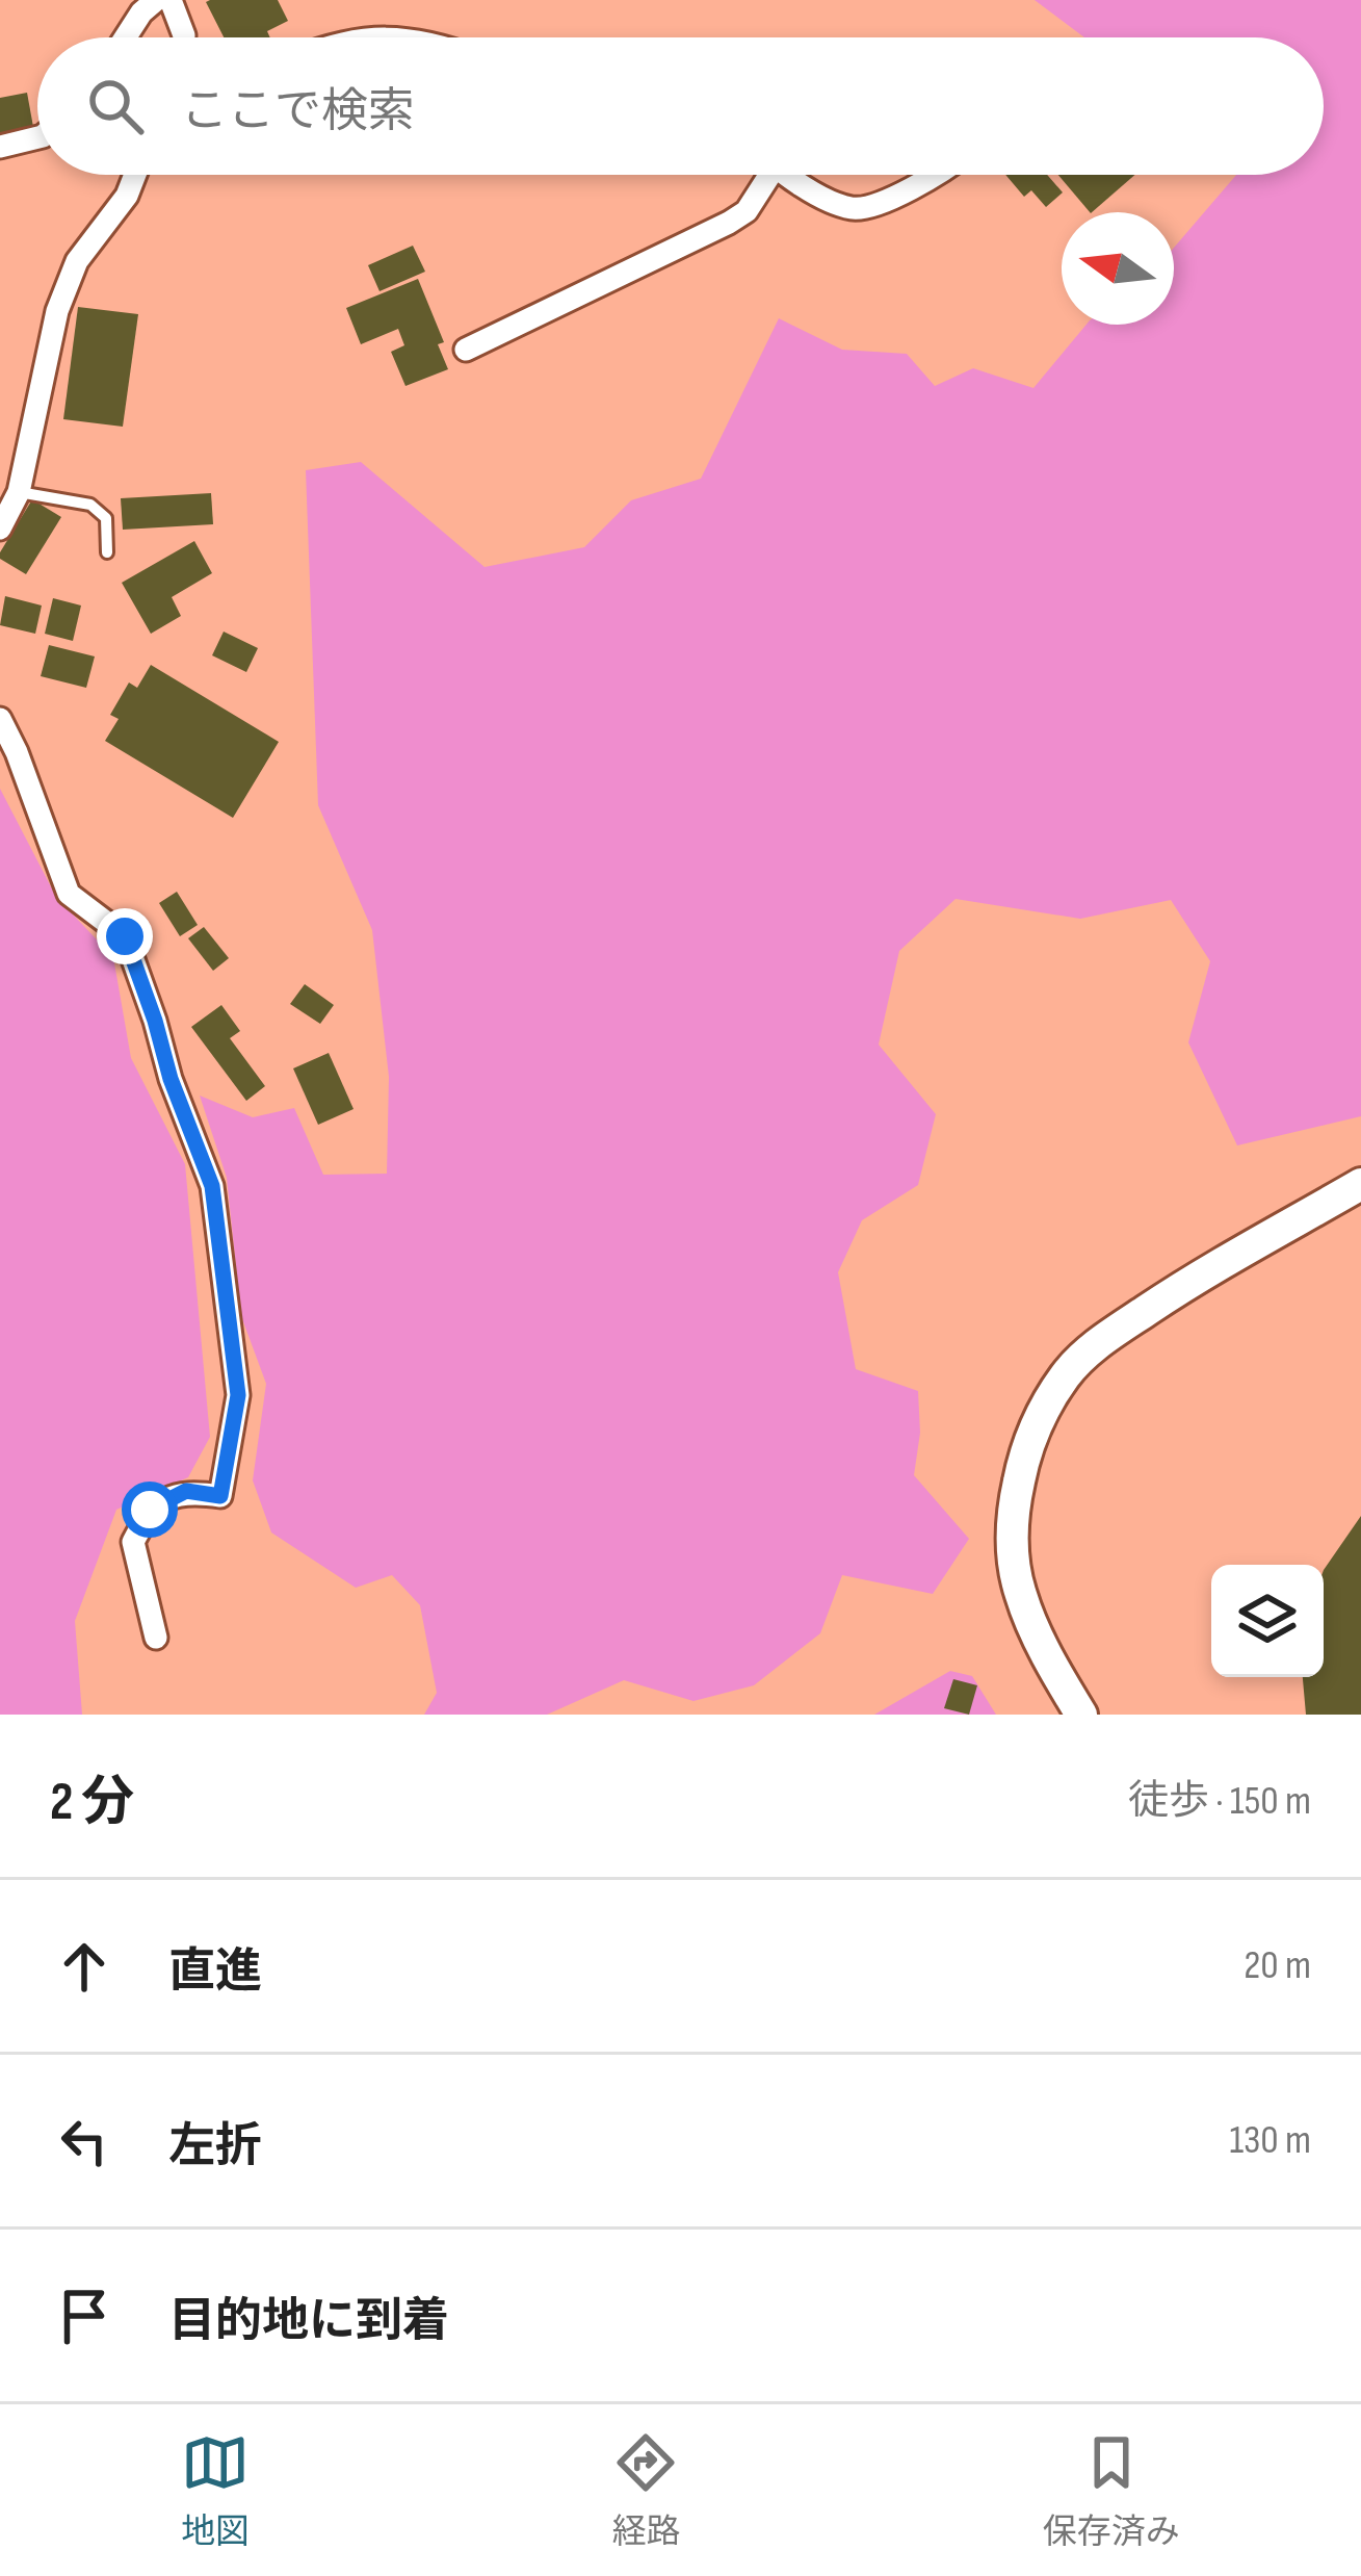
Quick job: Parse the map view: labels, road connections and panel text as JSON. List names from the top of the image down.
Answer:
{
  "north": "left",
  "page": {
    "search": "ここで検索",
    "heading": ["2 分", "徒歩 · 150 m"],
    "list": [
      ["直進", "20 m"],
      ["左折", "130 m"],
      "目的地に到着"
    ],
    "nav": ["地図", "経路", "保存済み"]
  }
}
